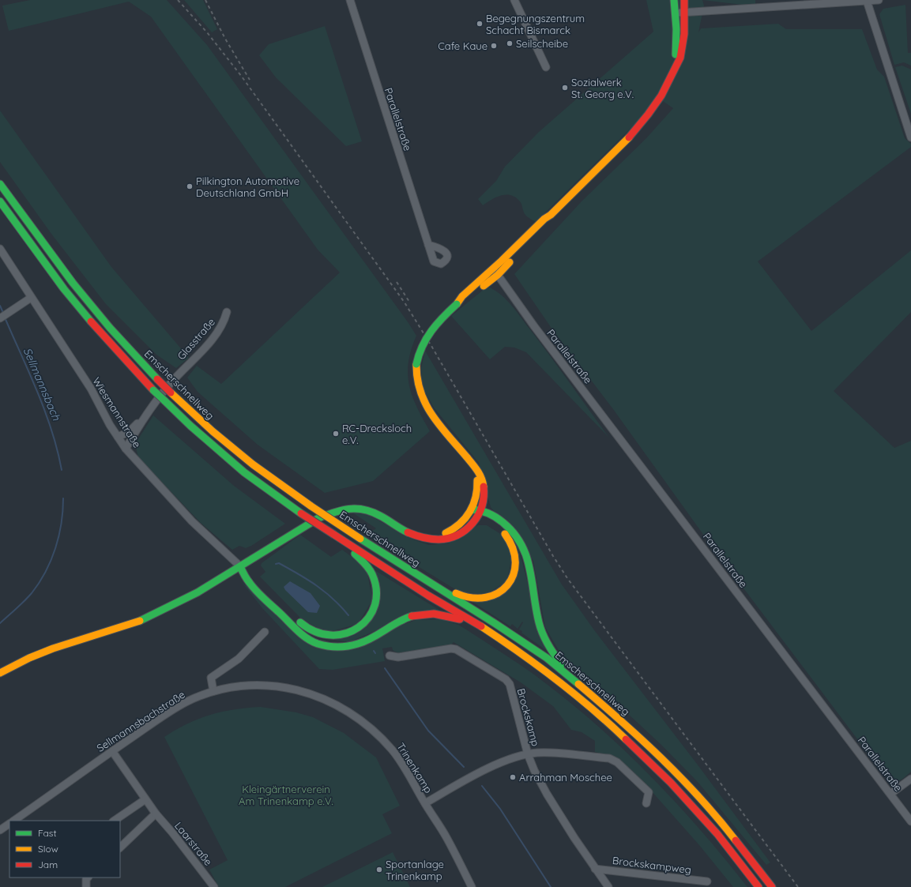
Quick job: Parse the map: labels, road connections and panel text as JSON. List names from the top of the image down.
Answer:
{
  "streets": {
    "main road": ["Emscherschnellweg"],
    "street": [
      "Parallelstraße",
      "Glasstraße",
      "Wiesmannstraße",
      "Brockskamp",
      "Sellmannsbachstraße",
      "Trinenkamp",
      "Laarstraße",
      "Brockskampweg"
    ]
  },
  "crossings": [
    ["Glasstraße", "Wiesmannstraße"],
    ["Brockskamp", "Trinenkamp"],
    ["Brockskamp", "Brockskampweg"],
    ["Sellmannsbachstraße", "Trinenkamp"],
    ["Sellmannsbachstraße", "Laarstraße"]
  ],
  "water": ["Sellmannsbach"],
  "parks": ["Kleingärtnerverein Am Trinenkamp e.V."],
  "places": [
    "Begegnungszentrum Schacht Bismarck",
    "Seilscheibe",
    "Cafe Kaue",
    "Sozialwerk St. Georg e.V.",
    "Pilkington Automotive Deutschland GmbH",
    "RC-Drecksloch e.V.",
    "Arrahman Moschee",
    "Sportanlage Trinenkamp"
  ],
  "legend": ["Fast", "Slow", "Jam"]
}
